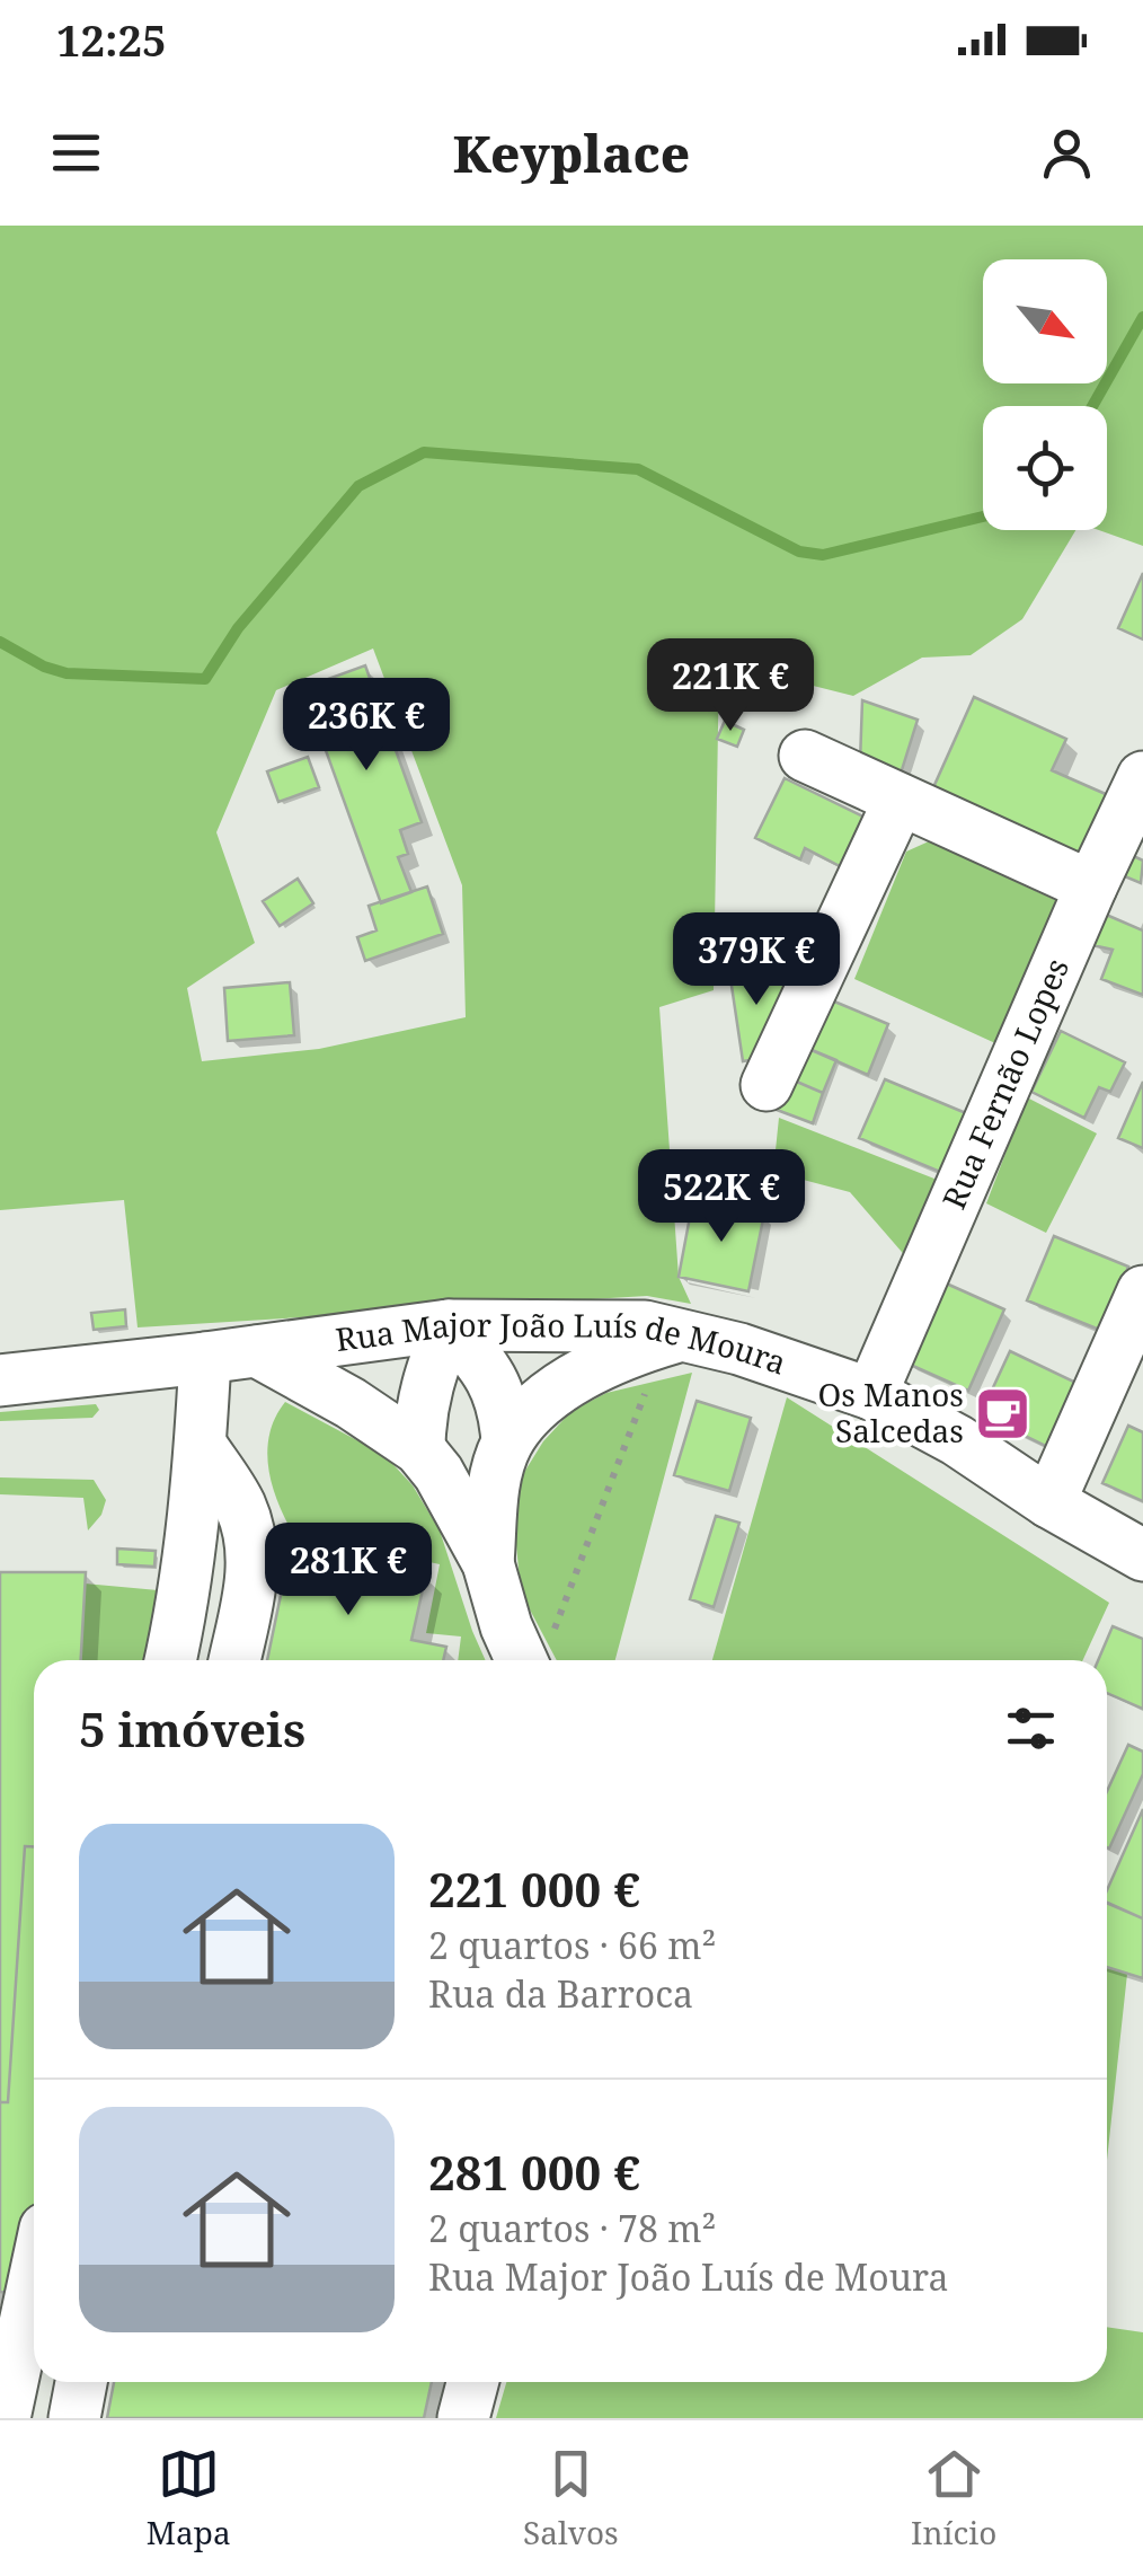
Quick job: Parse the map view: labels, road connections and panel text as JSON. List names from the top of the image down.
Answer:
{
  "streets": {
    "street": ["Rua Fernão Lopes", "Rua Major João Luís de Moura"]
  },
  "crossings": [
    ["Rua Fernão Lopes", "Rua Major João Luís de Moura"]
  ],
  "places": {
    "cafe": ["Os Manos Salcedas"]
  },
  "north": "bottom right",
  "page": {
    "status": "12:25",
    "header": "Keyplace",
    "price": [
      "221K €",
      "236K €",
      "379K €",
      "522K €",
      "281K €"
    ],
    "heading": "5 imóveis",
    "list": [
      {
        "name": "221 000 €",
        "note": "2 quartos · 66 m² · Rua da Barroca"
      },
      {
        "name": "281 000 €",
        "note": "2 quartos · 78 m² · Rua Major João Luís de Moura"
      }
    ],
    "tabs": ["Mapa", "Salvos", "Início"]
  }
}
